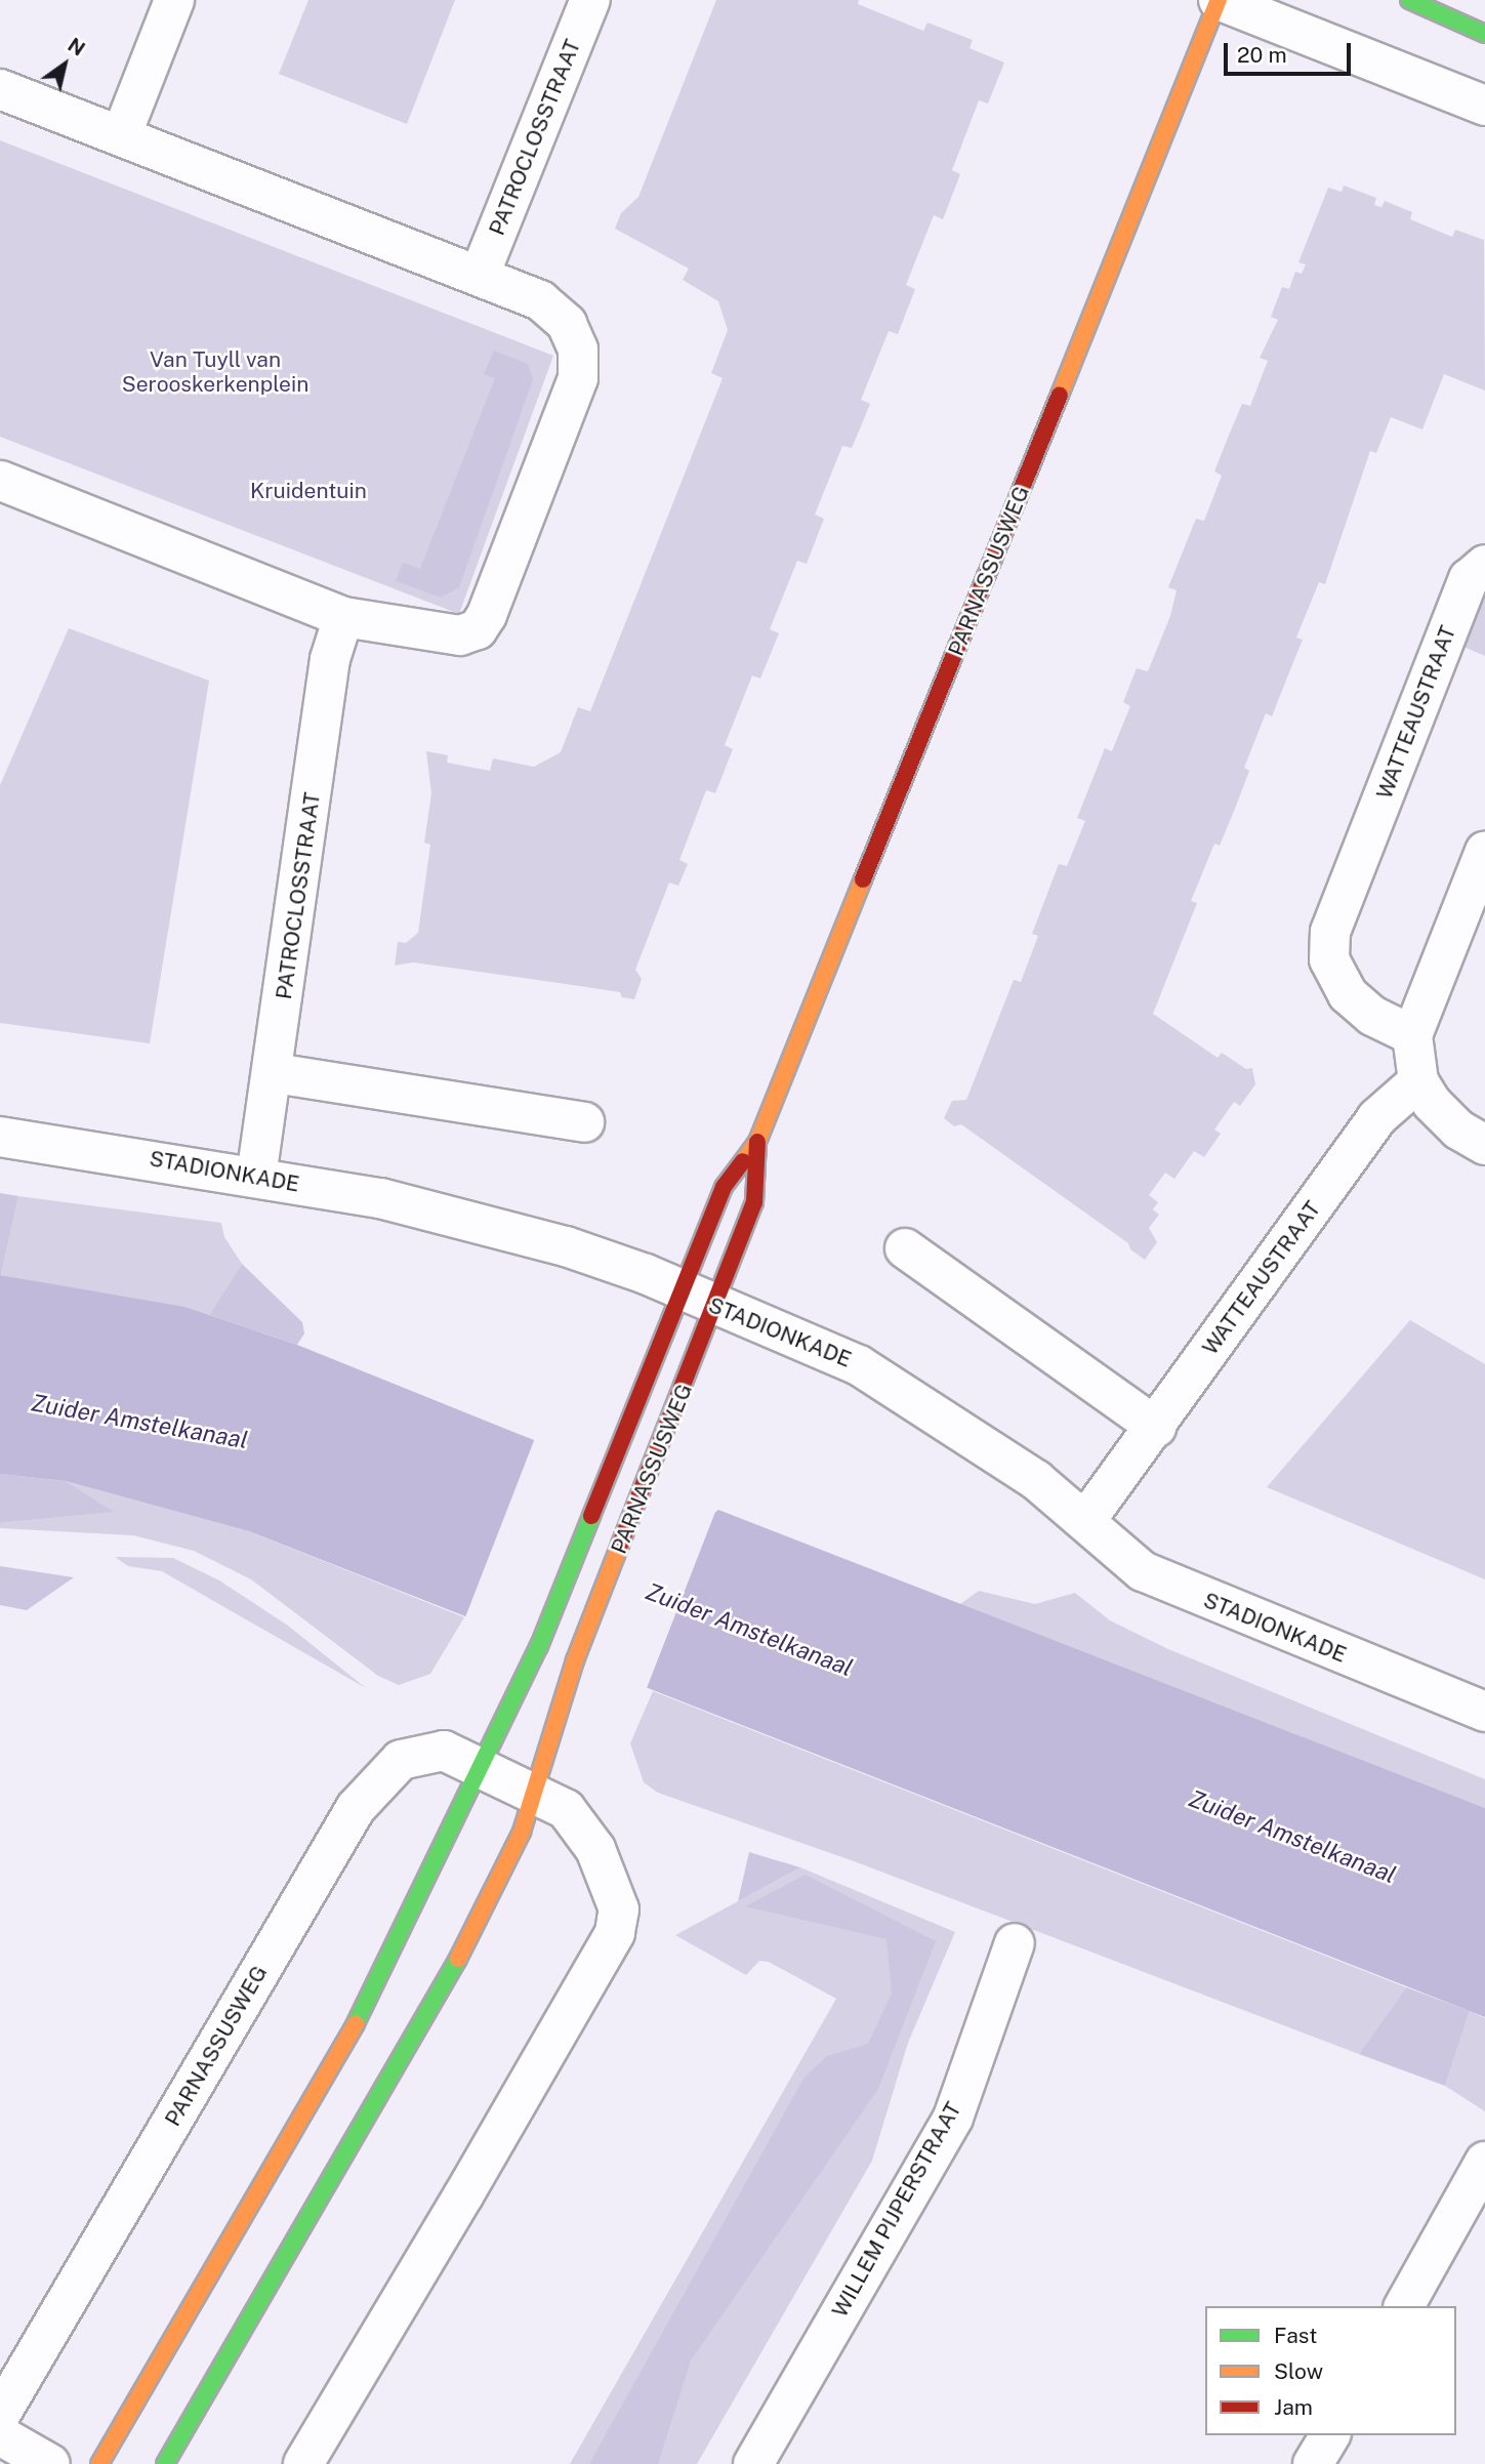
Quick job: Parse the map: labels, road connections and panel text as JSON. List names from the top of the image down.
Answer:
{
  "streets": {
    "main road": ["PARNASSUSWEG"],
    "street": [
      "PATROCLOSSTRAAT",
      "WATTEAUSTRAAT",
      "STADIONKADE",
      "WILLEM PIJPERSTRAAT"
    ]
  },
  "crossings": [
    ["PATROCLOSSTRAAT", "STADIONKADE"],
    ["PARNASSUSWEG", "STADIONKADE"],
    ["WATTEAUSTRAAT", "STADIONKADE"]
  ],
  "water": ["Zuider Amstelkanaal"],
  "parks": ["Van Tuyll van Serooskerkenplein", "Kruidentuin"],
  "legend": ["Fast", "Slow", "Jam"],
  "scale_bar": "20 m",
  "north": "top right"
}
